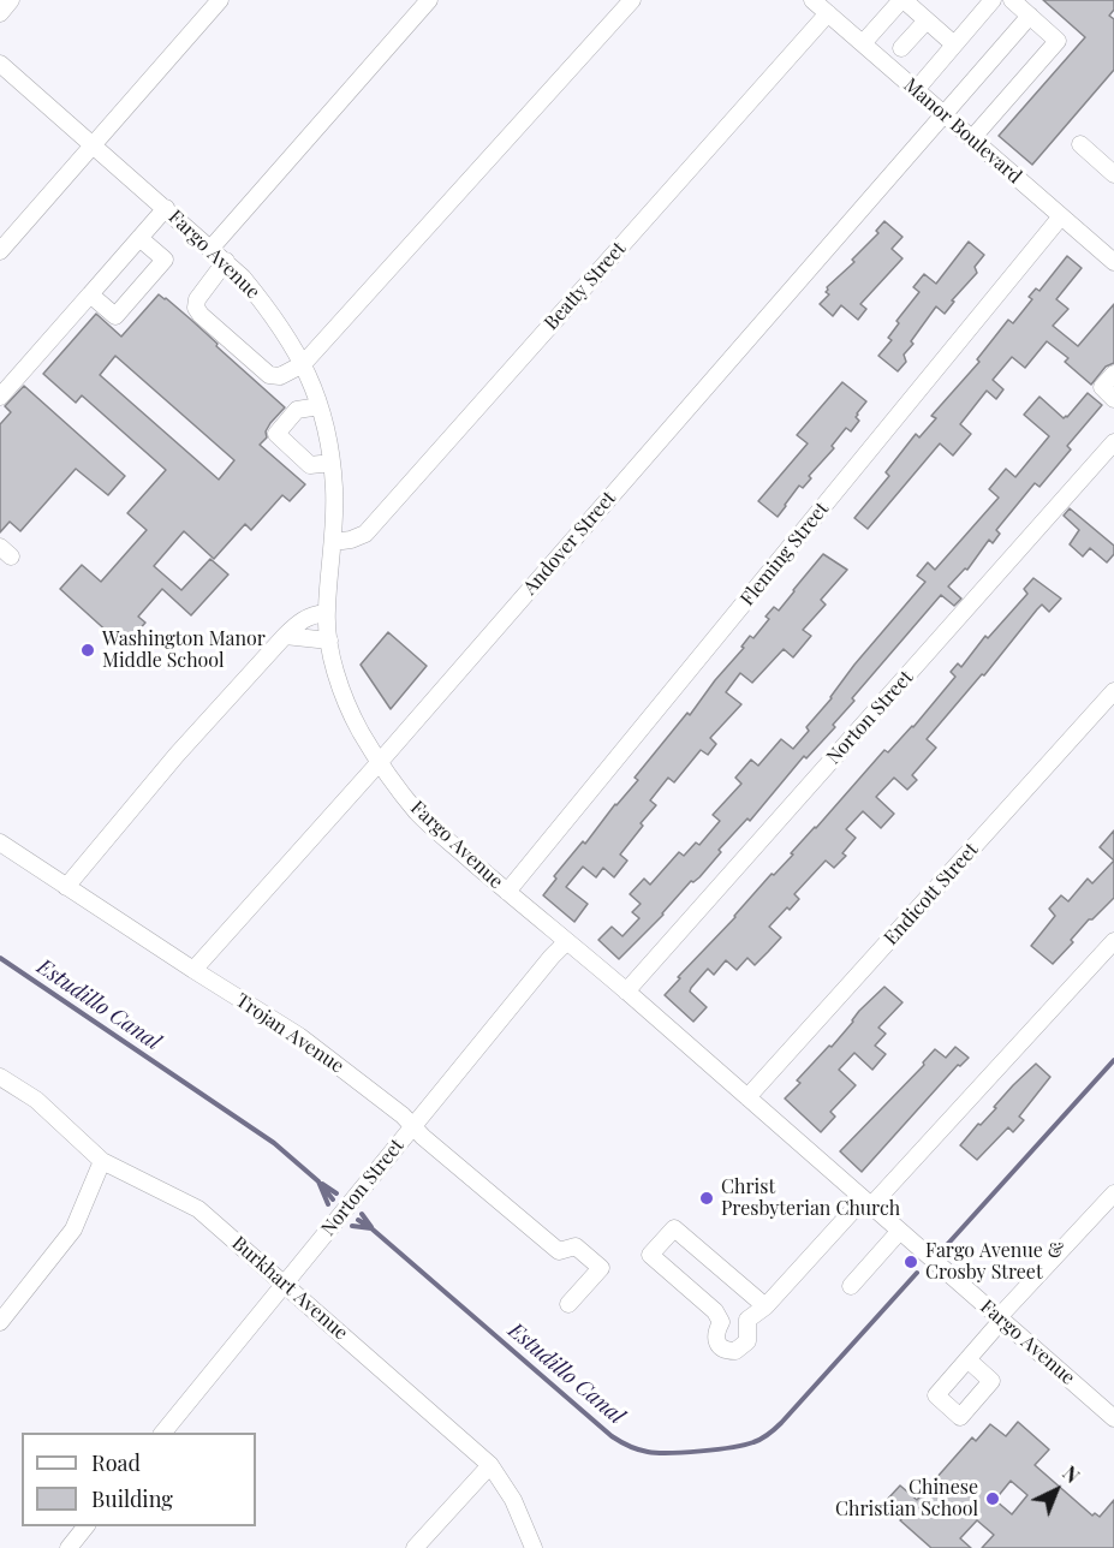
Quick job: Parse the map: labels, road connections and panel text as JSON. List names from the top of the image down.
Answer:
{
  "streets": {
    "street": [
      "Manor Boulevard",
      "Fargo Avenue",
      "Beatty Street",
      "Andover Street",
      "Fleming Street",
      "Norton Street",
      "Endicott Street",
      "Trojan Avenue",
      "Burkhart Avenue"
    ]
  },
  "crossings": [
    ["Manor Boulevard", "Beatty Street"],
    ["Manor Boulevard", "Andover Street"],
    ["Manor Boulevard", "Fleming Street"],
    ["Fargo Avenue", "Beatty Street"],
    ["Fargo Avenue", "Andover Street"],
    ["Fargo Avenue", "Fleming Street"],
    ["Fargo Avenue", "Norton Street"],
    ["Fargo Avenue", "Endicott Street"],
    ["Andover Street", "Trojan Avenue"],
    ["Norton Street", "Trojan Avenue"],
    ["Norton Street", "Burkhart Avenue"]
  ],
  "water": ["Estudillo Canal"],
  "places": [
    "Washington Manor Middle School",
    "Christ Presbyterian Church",
    "Fargo Avenue & Crosby Street",
    "Chinese Christian School"
  ],
  "legend": ["Road", "Building"],
  "north": "top right"
}
